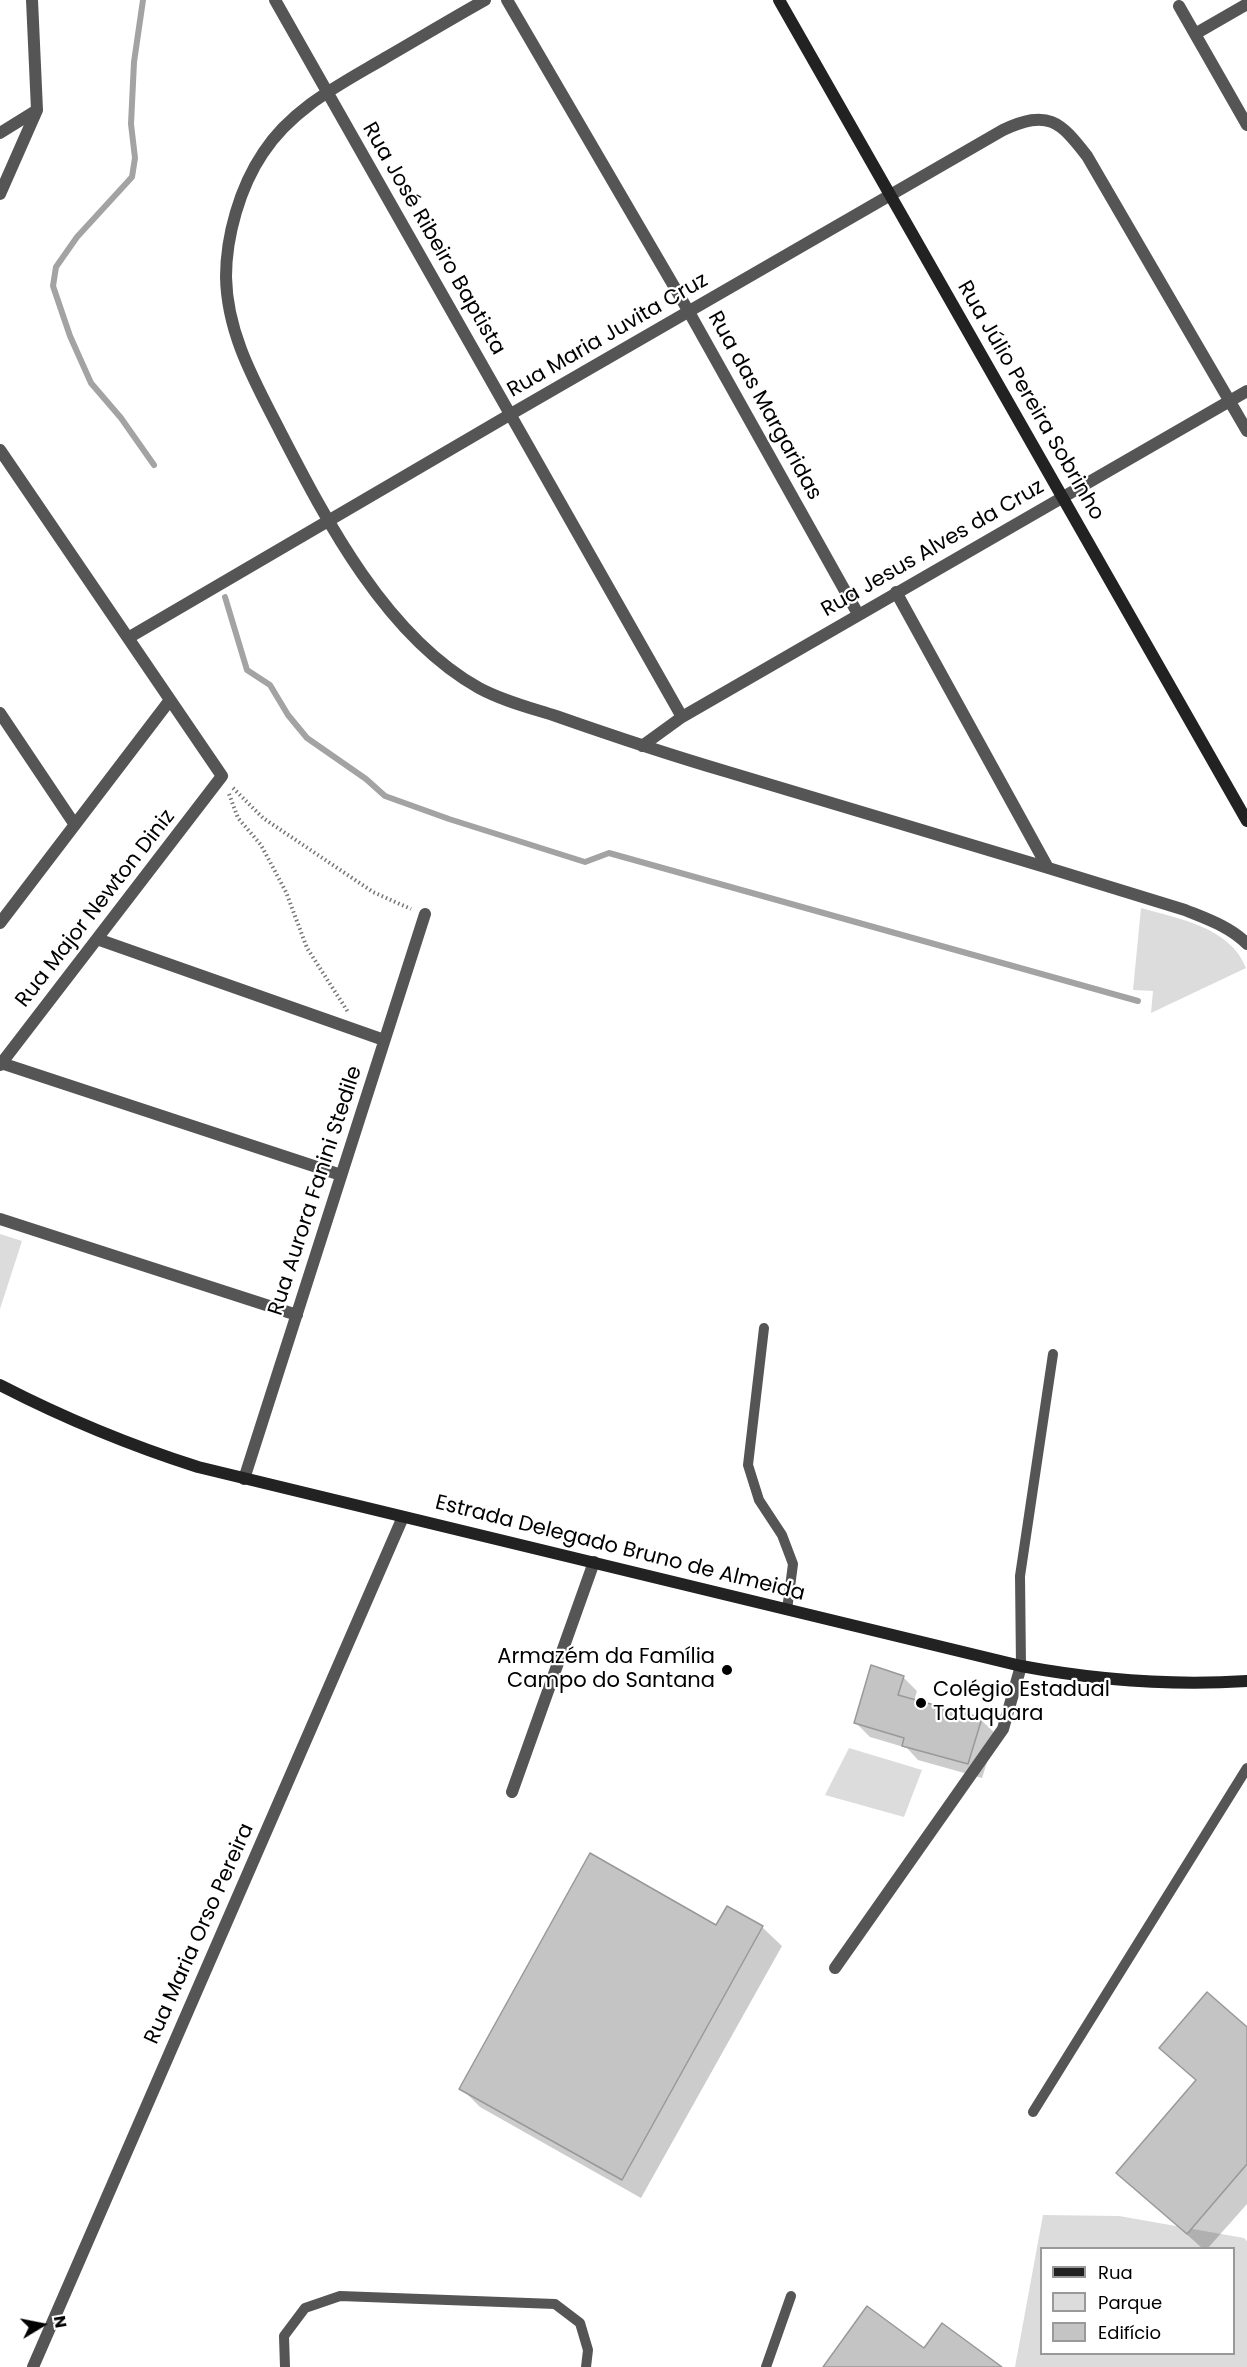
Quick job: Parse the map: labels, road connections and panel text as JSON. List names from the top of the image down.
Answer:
{
  "streets": {
    "main road": ["Rua Júlio Pereira Sobrinho", "Estrada Delegado Bruno de Almeida"],
    "street": [
      "Rua José Ribeiro Baptista",
      "Rua Maria Juvita Cruz",
      "Rua das Margaridas",
      "Rua Jesus Alves da Cruz",
      "Rua Major Newton Diniz",
      "Rua Aurora Fanini Stedile",
      "Rua Maria Orso Pereira"
    ]
  },
  "crossings": [
    ["Rua José Ribeiro Baptista", "Rua Maria Juvita Cruz"],
    ["Rua José Ribeiro Baptista", "Rua Jesus Alves da Cruz"],
    ["Rua Maria Juvita Cruz", "Rua Júlio Pereira Sobrinho"],
    ["Rua Maria Juvita Cruz", "Rua das Margaridas"],
    ["Rua Maria Juvita Cruz", "Rua Jesus Alves da Cruz"],
    ["Rua Júlio Pereira Sobrinho", "Rua Jesus Alves da Cruz"],
    ["Rua das Margaridas", "Rua Jesus Alves da Cruz"],
    ["Rua Aurora Fanini Stedile", "Estrada Delegado Bruno de Almeida"],
    ["Estrada Delegado Bruno de Almeida", "Rua Maria Orso Pereira"]
  ],
  "places": ["Armazém da Família Campo do Santana", "Colégio Estadual Tatuquara"],
  "legend": ["Rua", "Parque", "Edifício"],
  "north": "right"
}
